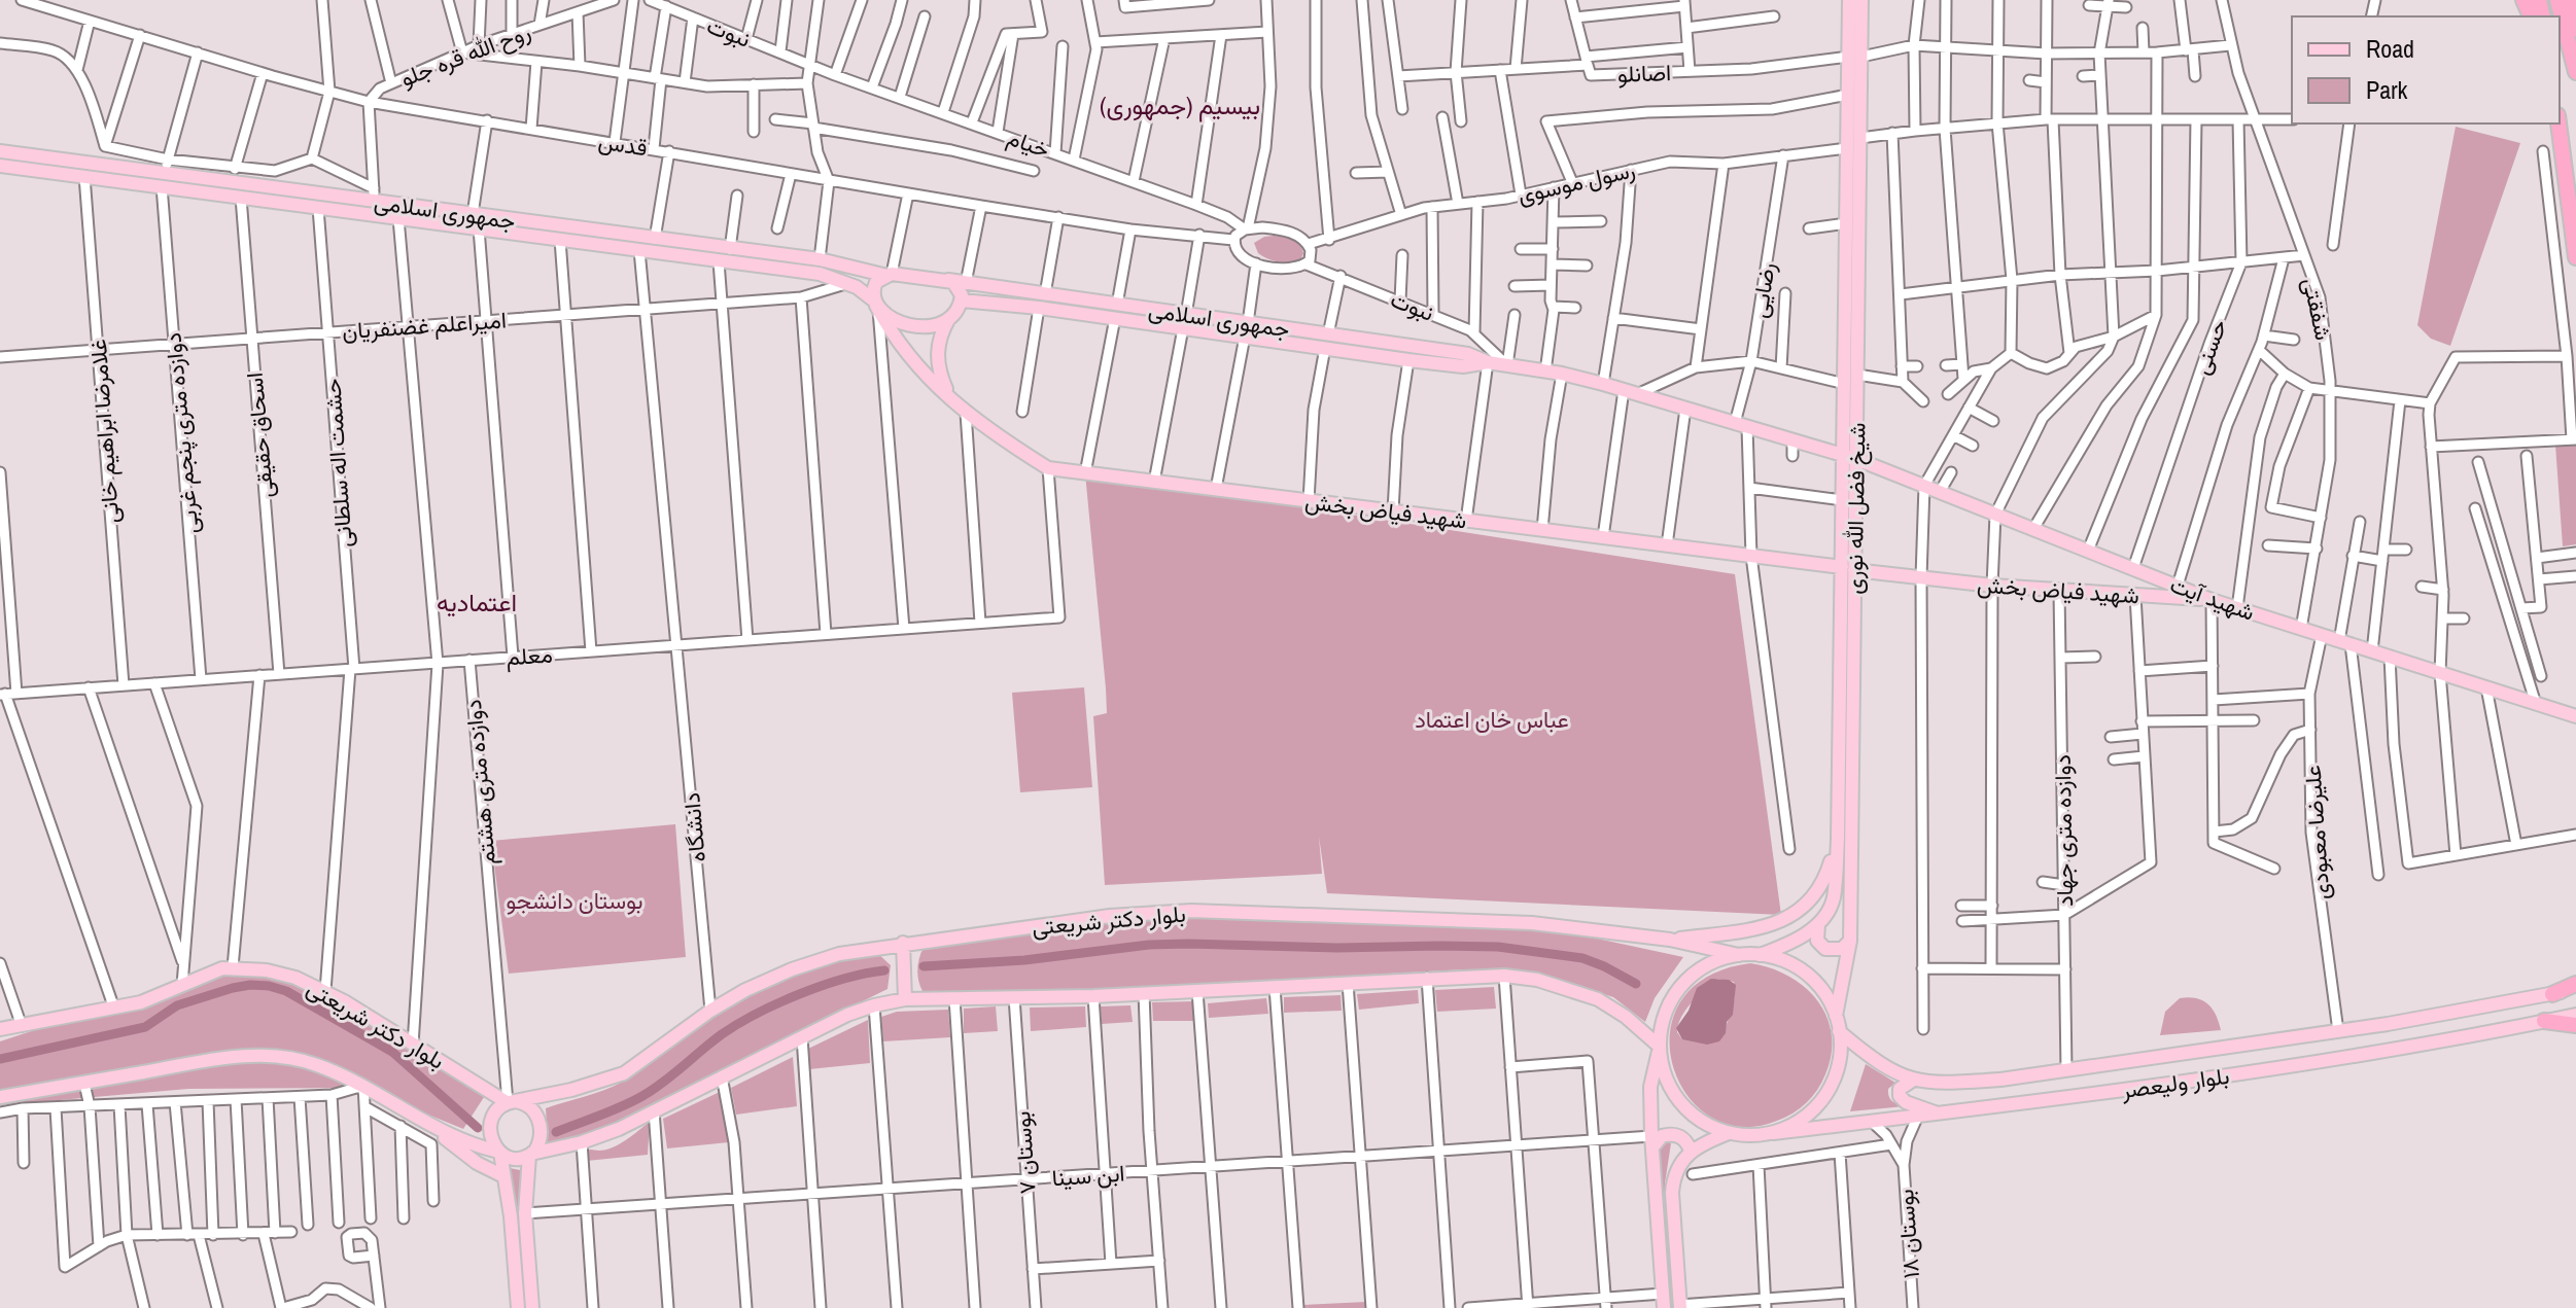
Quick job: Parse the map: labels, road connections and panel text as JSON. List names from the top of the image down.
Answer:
{
  "streets": {
    "main road": [
      "جمهوری اسلامی",
      "شیخ فضل الله نوری",
      "شهید فیاض بخش",
      "شهید آیت",
      "بلوار دکتر شریعتی",
      "بلوار ولیعصر"
    ],
    "street": [
      "نبوت",
      "روح الله قره جلو",
      "اصانلو",
      "خیام",
      "قدس",
      "رسول موسوی",
      "رضایی",
      "شفقتی",
      "امیراعلم غضنفریان",
      "حسنی",
      "غلامرضا ابراهیم خانی",
      "دوازده متری پنجم غربی",
      "اسحاق حقیقی",
      "حشمت اله سلطانی",
      "معلم",
      "دوازده متری هشتم",
      "دانشگاه",
      "دوازده متری جهاد",
      "علیرضا معبودی",
      "بوستان ۷",
      "ابن سینا",
      "بوستان ۱۸"
    ]
  },
  "crossings": [
    ["نبوت", "خیام"],
    ["نبوت", "جمهوری اسلامی"],
    ["روح الله قره جلو", "قدس"],
    ["اصانلو", "شفقتی"],
    ["اصانلو", "شیخ فضل الله نوری"],
    ["رسول موسوی", "رضایی"],
    ["رسول موسوی", "شیخ فضل الله نوری"],
    ["جمهوری اسلامی", "رضایی"],
    ["جمهوری اسلامی", "امیراعلم غضنفریان"],
    ["جمهوری اسلامی", "غلامرضا ابراهیم خانی"],
    ["جمهوری اسلامی", "دوازده متری پنجم غربی"],
    ["جمهوری اسلامی", "اسحاق حقیقی"],
    ["جمهوری اسلامی", "حشمت اله سلطانی"],
    ["جمهوری اسلامی", "شیخ فضل الله نوری"],
    ["جمهوری اسلامی", "شهید فیاض بخش"],
    ["جمهوری اسلامی", "شهید آیت"],
    ["جمهوری اسلامی", "دانشگاه"],
    ["رضایی", "شهید فیاض بخش"],
    ["شفقتی", "شهید آیت"],
    ["امیراعلم غضنفریان", "غلامرضا ابراهیم خانی"],
    ["امیراعلم غضنفریان", "دوازده متری پنجم غربی"],
    ["امیراعلم غضنفریان", "اسحاق حقیقی"],
    ["امیراعلم غضنفریان", "حشمت اله سلطانی"],
    ["امیراعلم غضنفریان", "دانشگاه"],
    ["حسنی", "شهید آیت"],
    ["غلامرضا ابراهیم خانی", "معلم"],
    ["دوازده متری پنجم غربی", "معلم"],
    ["اسحاق حقیقی", "معلم"],
    ["حشمت اله سلطانی", "معلم"],
    ["حشمت اله سلطانی", "بلوار دکتر شریعتی"],
    ["شیخ فضل الله نوری", "شهید فیاض بخش"],
    ["شیخ فضل الله نوری", "شهید آیت"],
    ["شیخ فضل الله نوری", "بلوار دکتر شریعتی"],
    ["شیخ فضل الله نوری", "بلوار ولیعصر"],
    ["شهید فیاض بخش", "شهید آیت"],
    ["شهید فیاض بخش", "معلم"],
    ["شهید فیاض بخش", "دوازده متری جهاد"],
    ["شهید آیت", "علیرضا معبودی"],
    ["معلم", "دوازده متری هشتم"],
    ["معلم", "دانشگاه"],
    ["دوازده متری هشتم", "بلوار دکتر شریعتی"],
    ["دانشگاه", "بلوار دکتر شریعتی"],
    ["دوازده متری جهاد", "بلوار ولیعصر"],
    ["علیرضا معبودی", "بلوار ولیعصر"],
    ["بلوار دکتر شریعتی", "بلوار ولیعصر"],
    ["بلوار ولیعصر", "بوستان ۱۸"],
    ["بوستان ۷", "ابن سینا"]
  ],
  "districts": ["(بیسیم (جمهوری", "اعتمادیه"],
  "parks": ["عباس خان اعتماد", "بوستان دانشجو"],
  "legend": ["Road", "Park"]
}
